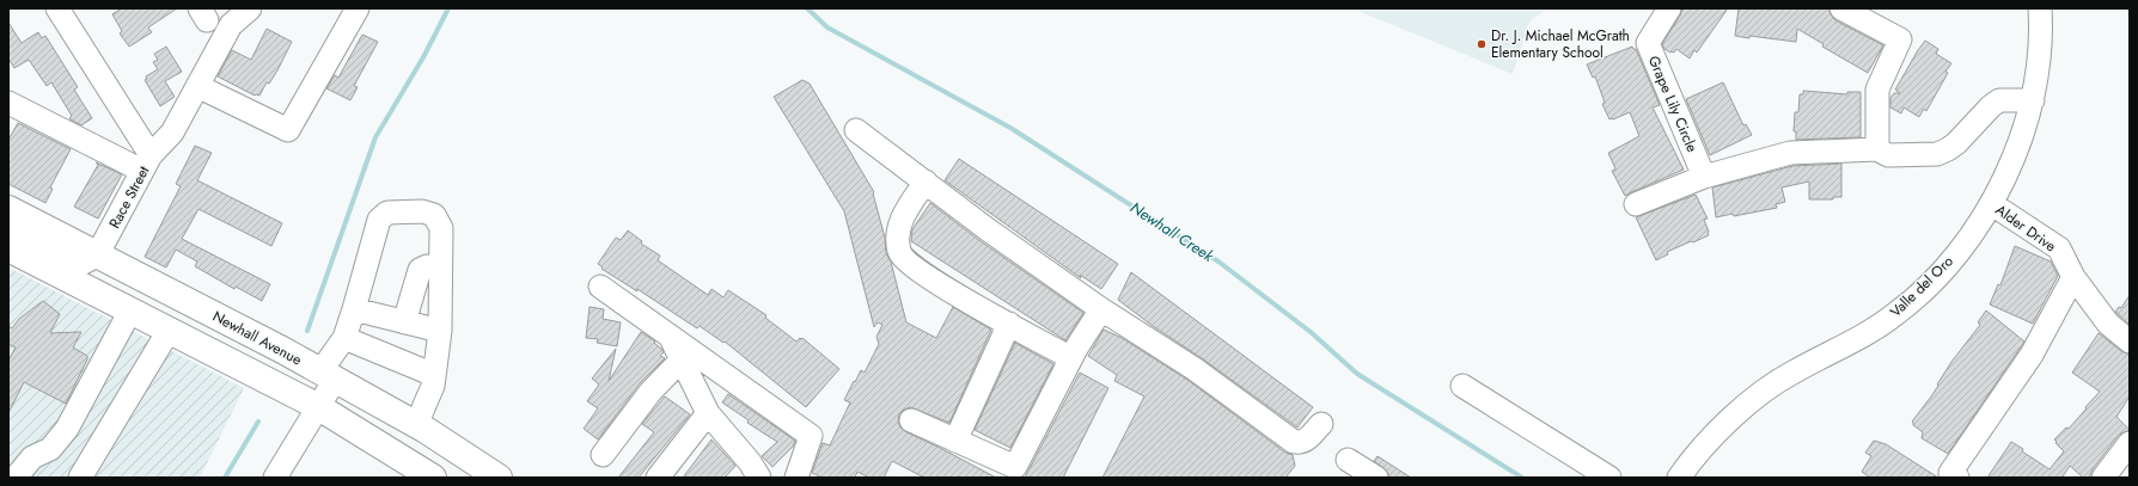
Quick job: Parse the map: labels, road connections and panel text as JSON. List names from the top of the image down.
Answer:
{
  "streets": {
    "main road": ["Newhall Avenue"],
    "street": [
      "Grape Lily Circle",
      "Race Street",
      "Alder Drive",
      "Valle del Oro"
    ]
  },
  "crossings": [
    ["Race Street", "Newhall Avenue"],
    ["Alder Drive", "Valle del Oro"]
  ],
  "water": ["Newhall Creek"],
  "places": ["Dr. J. Michael McGrath Elementary School"]
}
